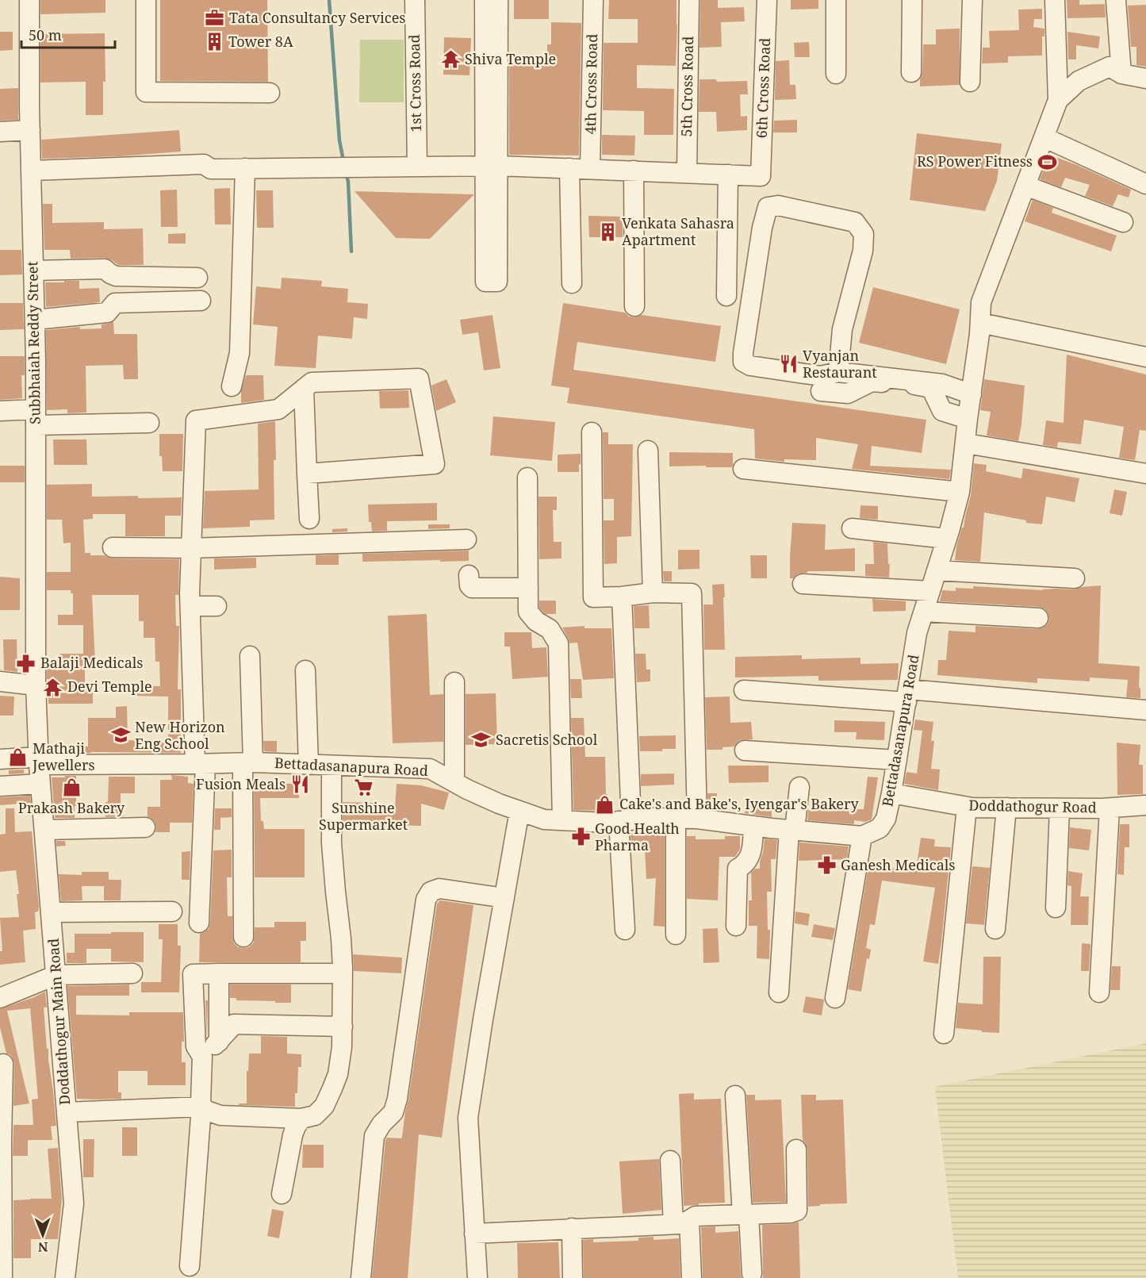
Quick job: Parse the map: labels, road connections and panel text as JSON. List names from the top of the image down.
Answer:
{
  "streets": {
    "street": [
      "1st Cross Road",
      "4th Cross Road",
      "5th Cross Road",
      "6th Cross Road",
      "Subbhaiah Reddy Street",
      "Bettadasanapura Road",
      "Doddathogur Road",
      "Doddathogur Main Road"
    ]
  },
  "crossings": [
    ["Subbhaiah Reddy Street", "Bettadasanapura Road"],
    ["Subbhaiah Reddy Street", "Doddathogur Main Road"],
    ["Bettadasanapura Road", "Doddathogur Road"],
    ["Bettadasanapura Road", "Doddathogur Main Road"]
  ],
  "places": {
    "office": ["Tata Consultancy Services"],
    "building": ["Tower 8A", "Venkata Sahasra Apartment"],
    "temple": ["Shiva Temple", "Devi Temple"],
    "sports": ["RS Power Fitness"],
    "restaurant": ["Vyanjan Restaurant", "Fusion Meals"],
    "pharmacy": ["Balaji Medicals", "Good Health Pharma", "Ganesh Medicals"],
    "school or university": ["New Horizon Eng School", "Sacretis School"],
    "shop": ["Mathaji Jewellers", "Prakash Bakery", "Cake's and Bake's, Iyengar's Bakery"],
    "supermarket": ["Sunshine Supermarket"]
  },
  "scale_bar": "50 m",
  "north": "bottom"
}
